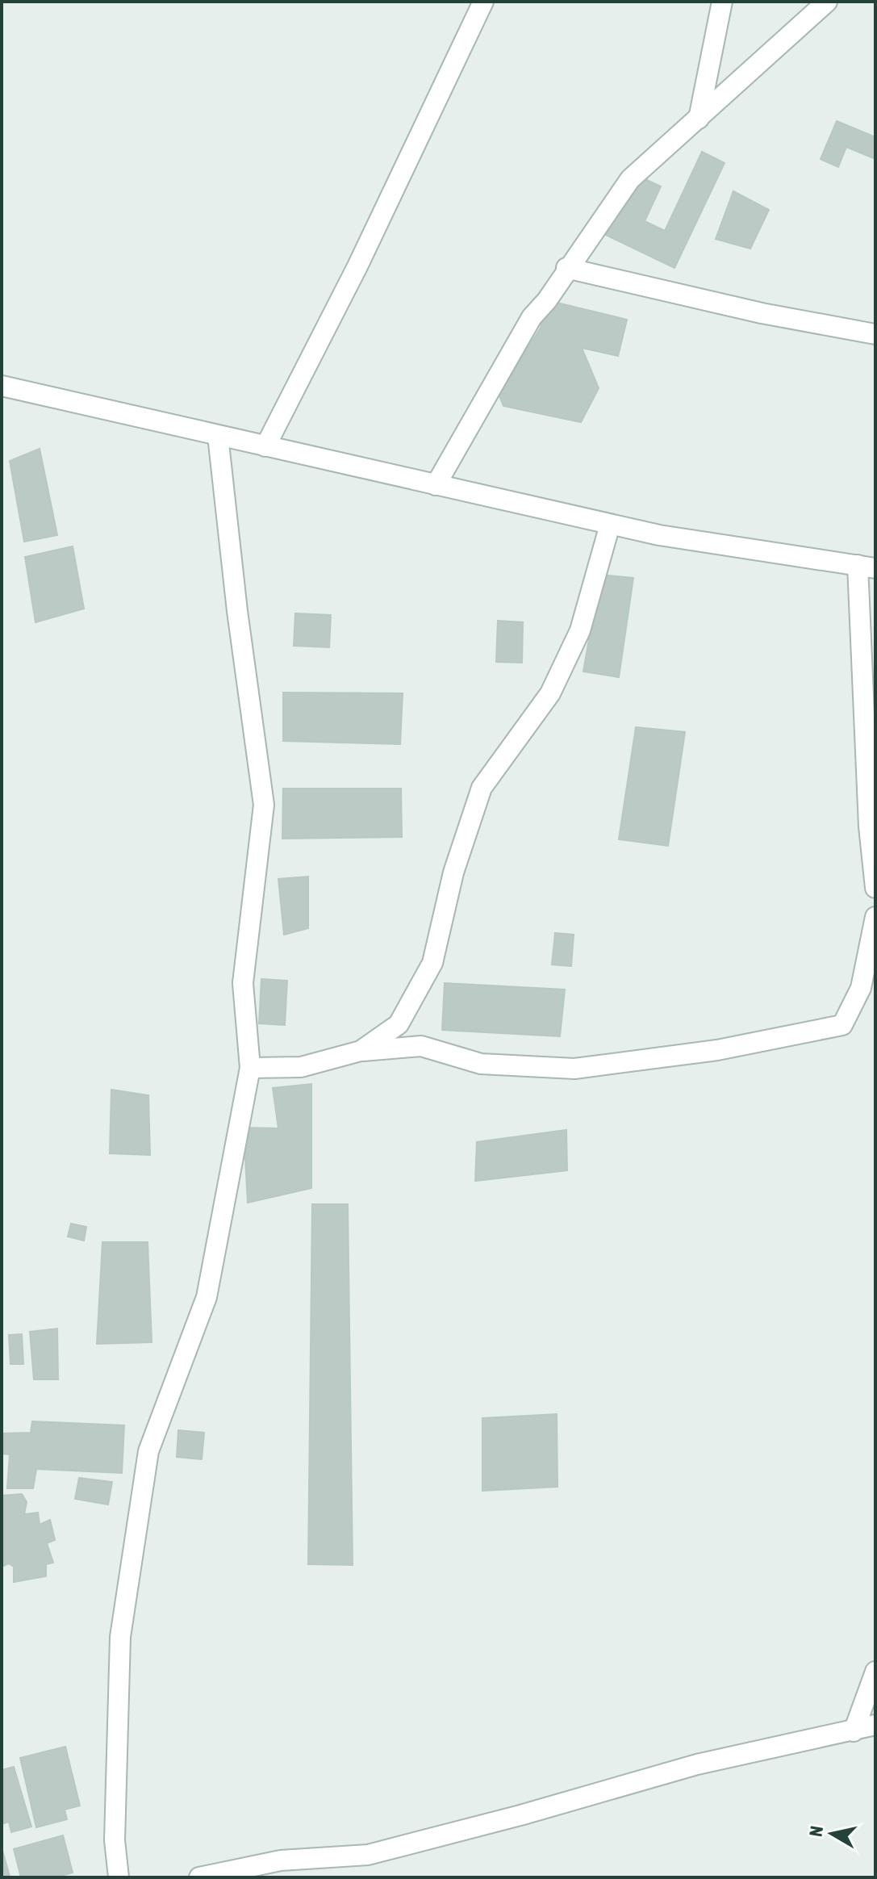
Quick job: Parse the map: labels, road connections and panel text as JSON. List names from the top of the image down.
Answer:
{
  "north": "left"
}
